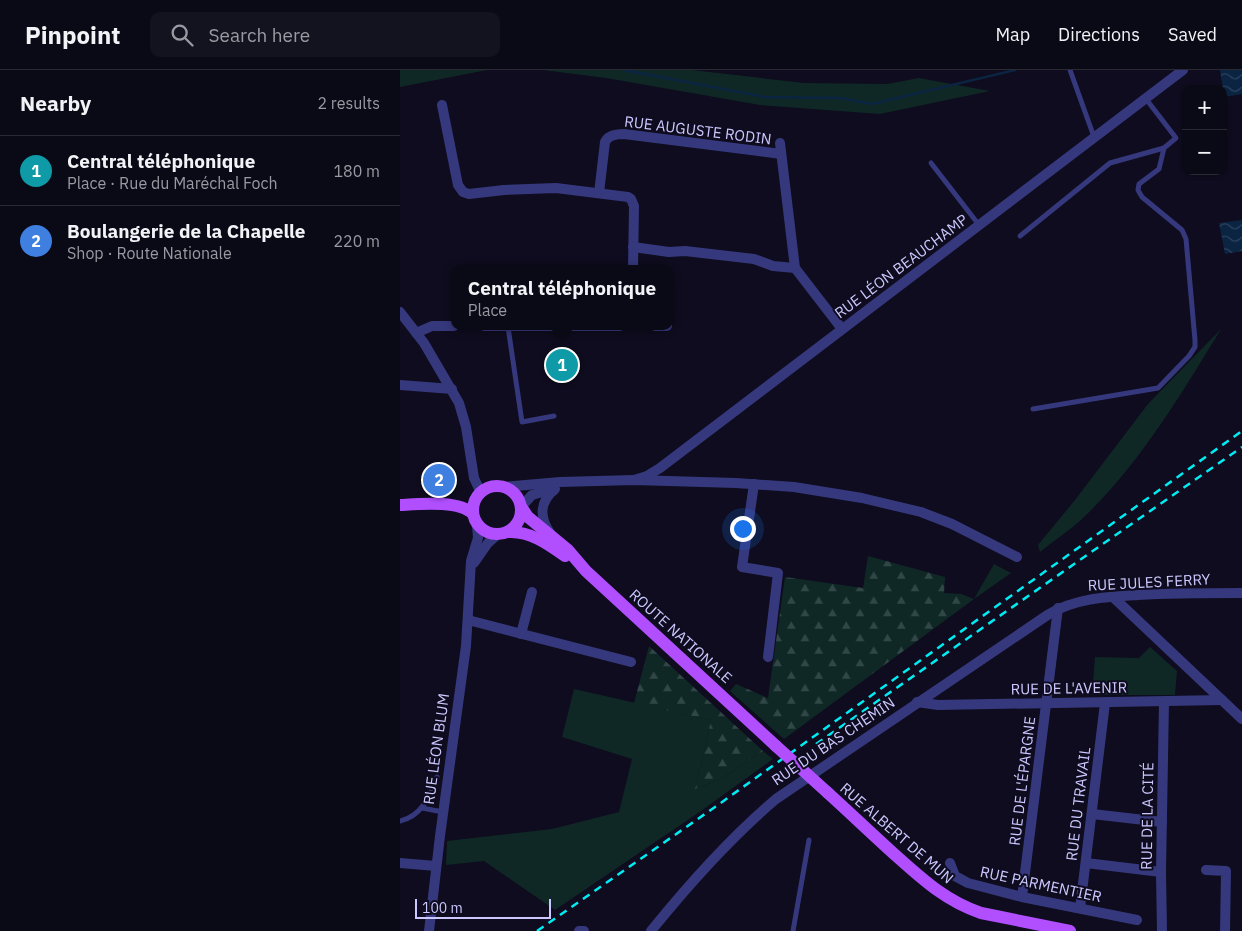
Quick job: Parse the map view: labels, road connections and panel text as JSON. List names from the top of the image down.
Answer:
{
  "streets": {
    "main road": ["ROUTE NATIONALE", "RUE ALBERT DE MUN"],
    "street": [
      "RUE AUGUSTE RODIN",
      "RUE LÉON BEAUCHAMP",
      "RUE JULES FERRY",
      "RUE DE L'AVENIR",
      "RUE DU BAS CHEMIN",
      "RUE LÉON BLUM",
      "RUE DE L'ÉPARGNE",
      "RUE DU TRAVAIL",
      "RUE DE LA CITÉ",
      "RUE PARMENTIER"
    ]
  },
  "crossings": [
    ["RUE JULES FERRY", "RUE DU BAS CHEMIN"],
    ["RUE JULES FERRY", "RUE DE L'ÉPARGNE"],
    ["ROUTE NATIONALE", "RUE LÉON BLUM"],
    ["ROUTE NATIONALE", "RUE ALBERT DE MUN"],
    ["RUE DE L'AVENIR", "RUE DU BAS CHEMIN"],
    ["RUE DE L'AVENIR", "RUE DE L'ÉPARGNE"],
    ["RUE DE L'AVENIR", "RUE DU TRAVAIL"],
    ["RUE DE L'AVENIR", "RUE DE LA CITÉ"],
    ["RUE DU BAS CHEMIN", "RUE DE L'ÉPARGNE"],
    ["RUE DE L'ÉPARGNE", "RUE PARMENTIER"],
    ["RUE DU TRAVAIL", "RUE PARMENTIER"]
  ],
  "scale_bar": "100 m",
  "page": {
    "header": "Pinpoint",
    "search": "Search here",
    "nav": ["Map", "Directions", "Saved"],
    "heading": ["Nearby", "2 results"],
    "map_buttons": ["+", "−"],
    "list": [
      {
        "mark": "1",
        "name": "Central téléphonique",
        "note": "Place · Rue du Maréchal Foch",
        "value": "180 m"
      },
      {
        "mark": "2",
        "name": "Boulangerie de la Chapelle",
        "note": "Shop · Route Nationale",
        "value": "220 m"
      }
    ],
    "popup": ["Central téléphonique", "Place"],
    "pins": ["1", "2"],
    "scale": "100 m"
  }
}
